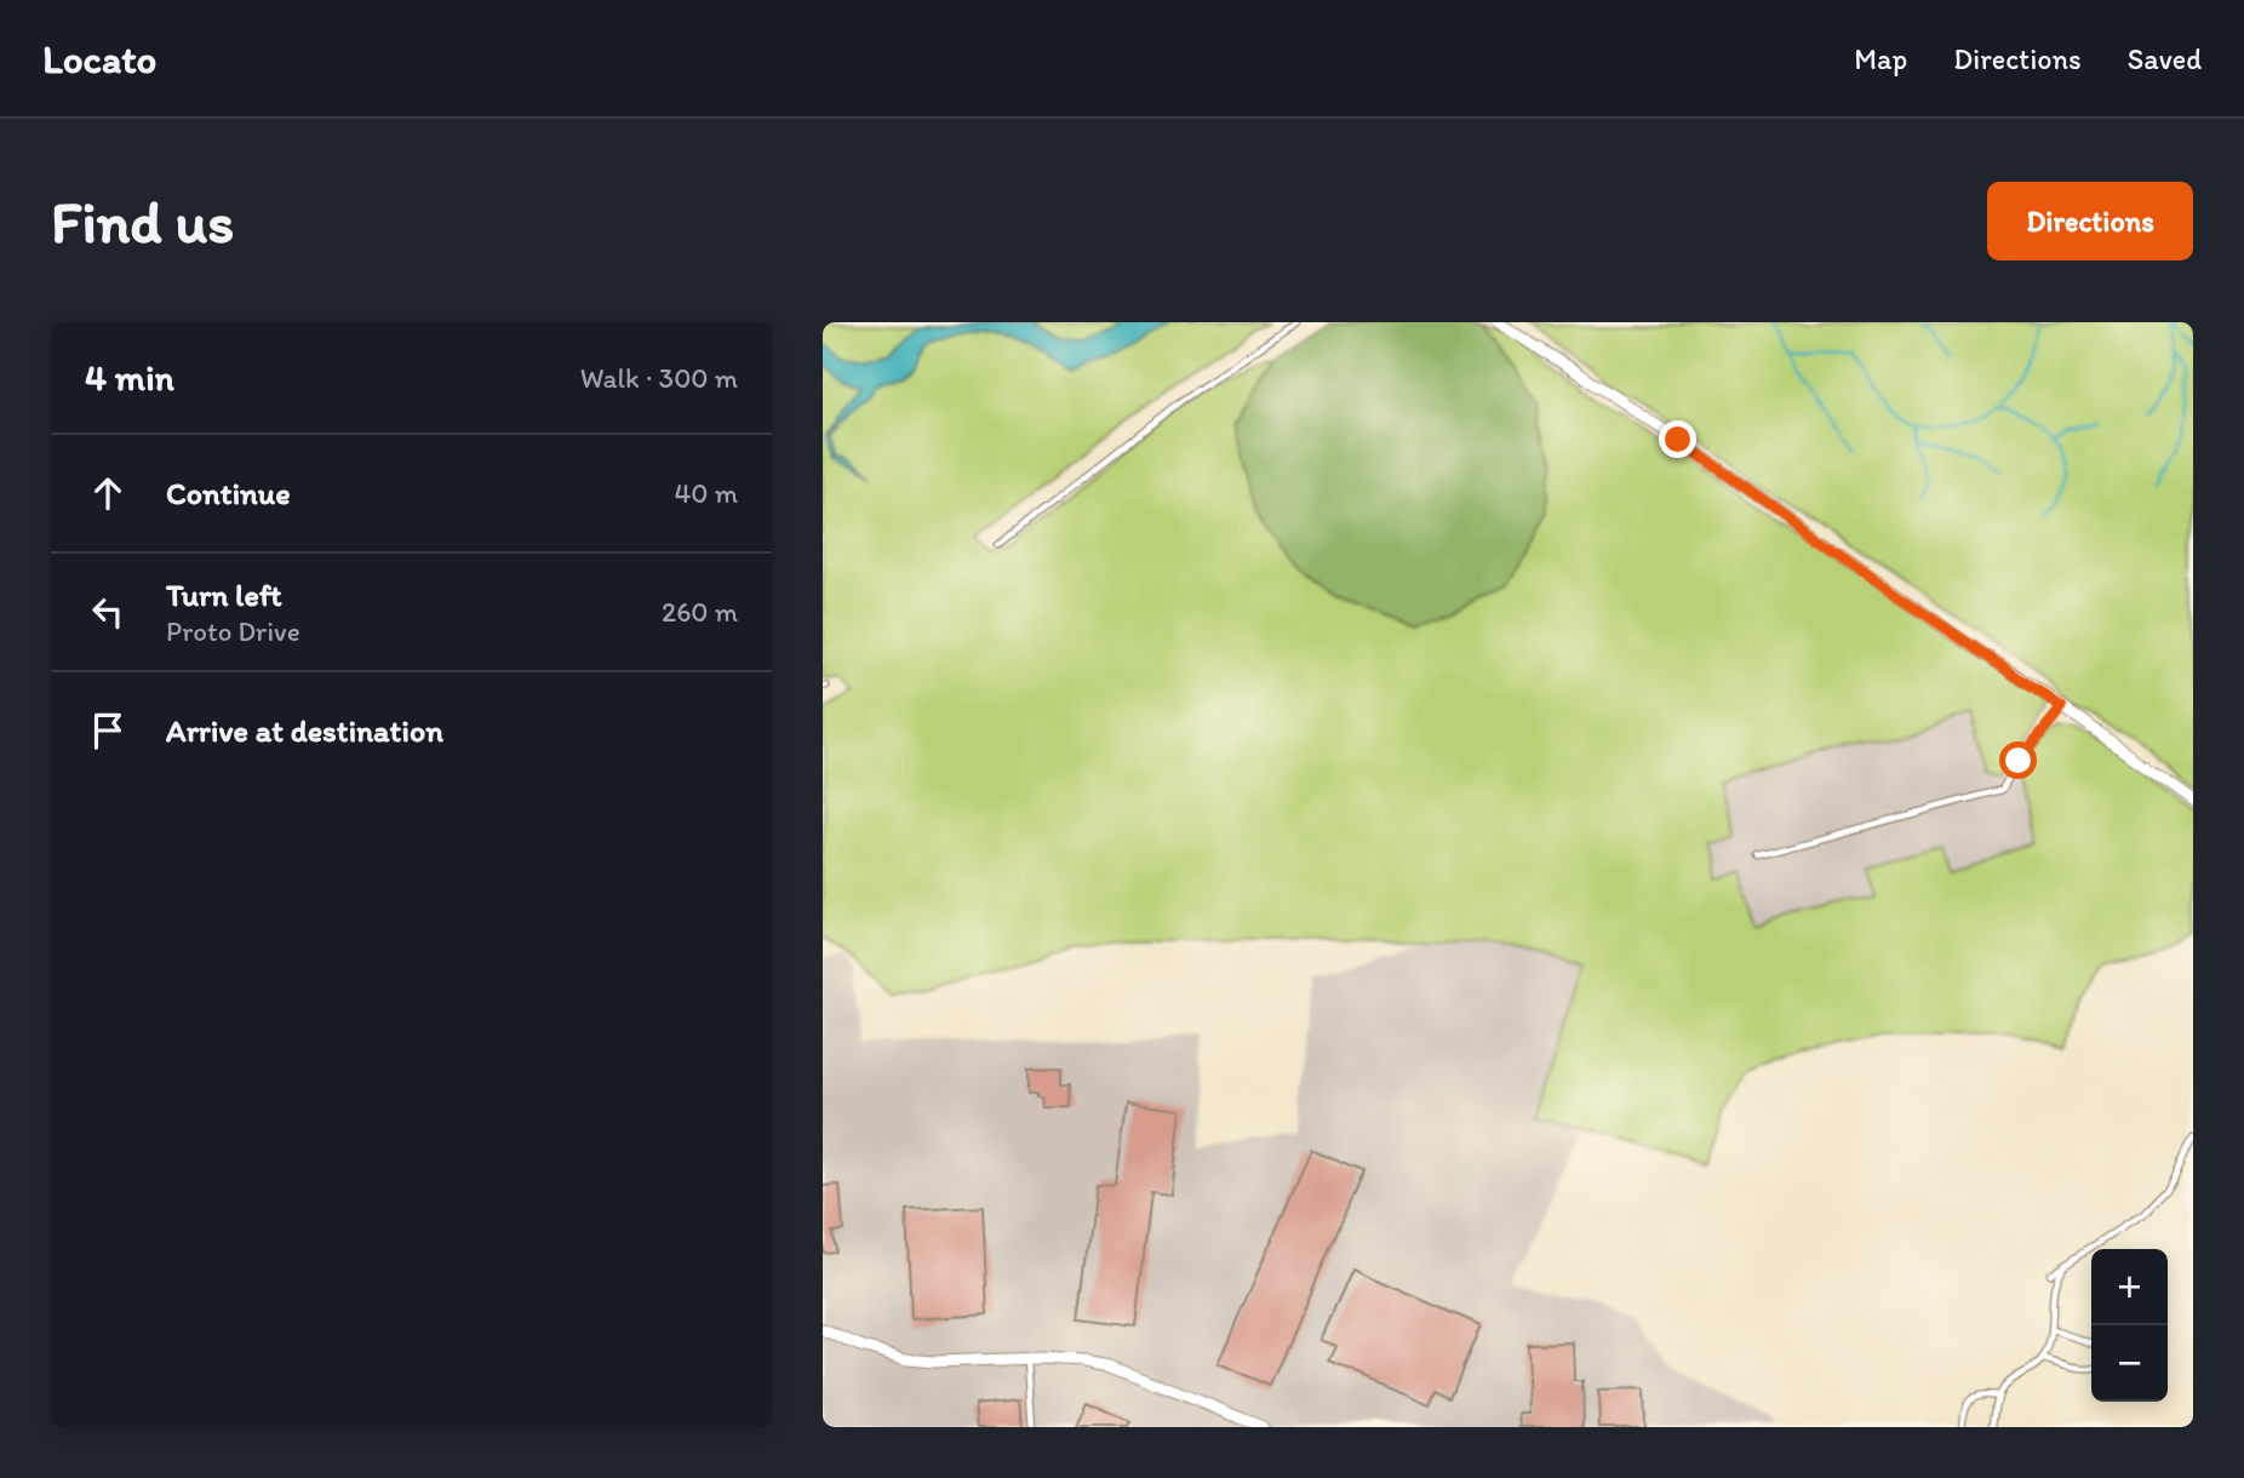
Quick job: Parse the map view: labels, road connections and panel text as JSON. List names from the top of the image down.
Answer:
{
  "page": {
    "header": "Locato",
    "nav": ["Map", "Directions", "Saved"],
    "buttons": "Directions",
    "title": "Find us",
    "heading": ["4 min", "Walk · 300 m"],
    "list": [
      ["Continue", "40 m"],
      ["Turn left", "Proto Drive", "260 m"],
      "Arrive at destination"
    ],
    "map_buttons": ["+", "−"]
  }
}
